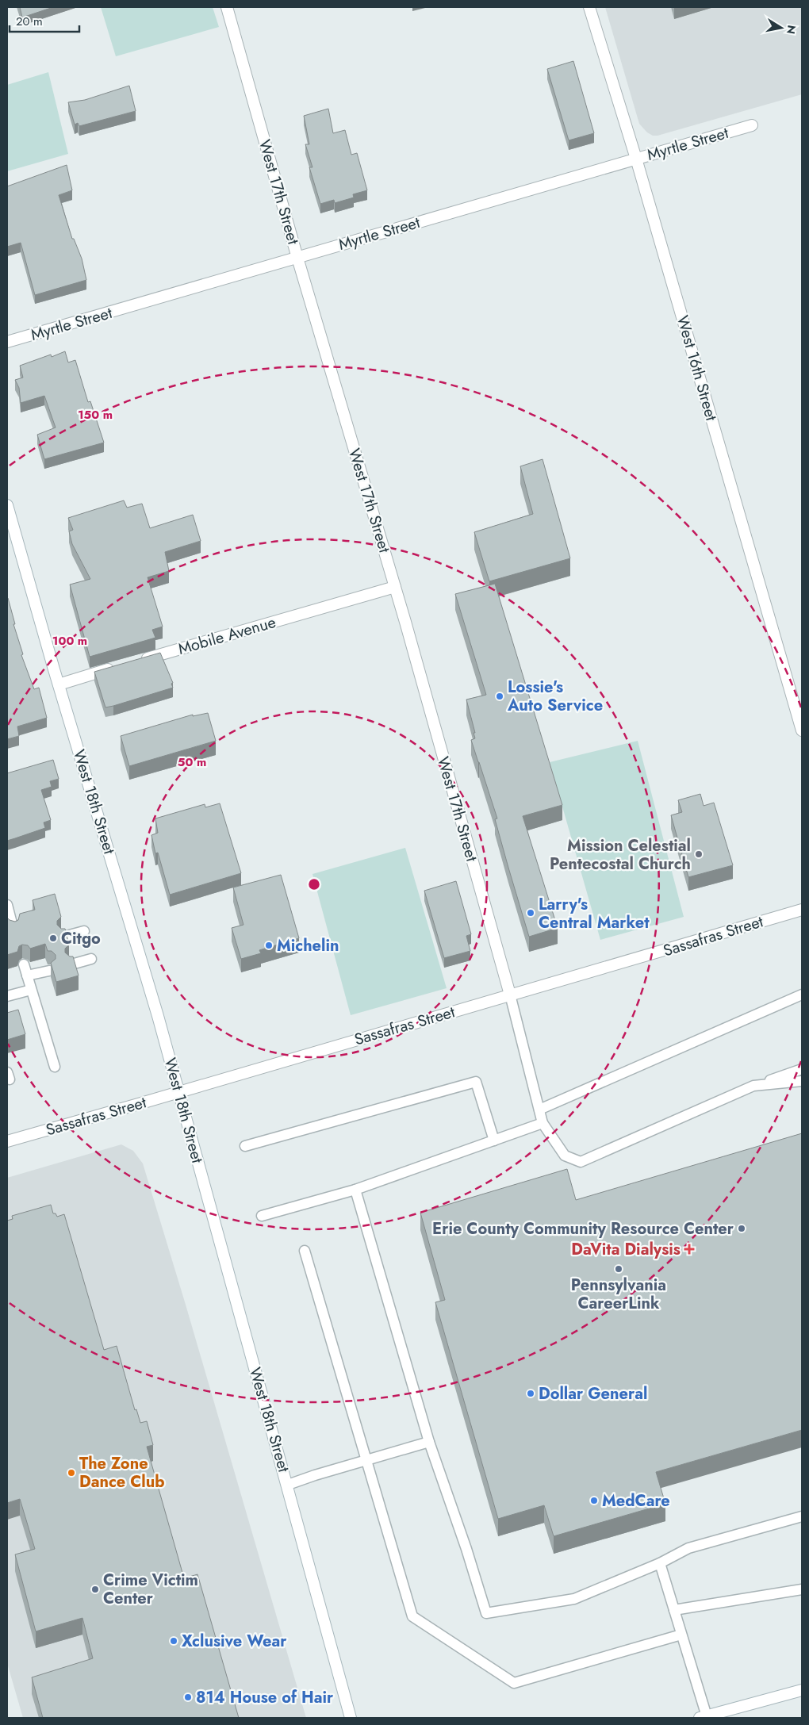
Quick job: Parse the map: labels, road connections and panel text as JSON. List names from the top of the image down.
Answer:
{
  "streets": {
    "street": [
      "Myrtle Street",
      "West 17th Street",
      "West 16th Street",
      "Mobile Avenue",
      "West 18th Street",
      "Sassafras Street"
    ]
  },
  "crossings": [
    ["Myrtle Street", "West 17th Street"],
    ["Myrtle Street", "West 16th Street"],
    ["West 17th Street", "Mobile Avenue"],
    ["West 17th Street", "Sassafras Street"],
    ["West 18th Street", "Sassafras Street"]
  ],
  "places": {
    "other": [
      "Lossie's Auto Service",
      "Mission Celestial Pentecostal Church",
      "Larry's Central Market",
      "Citgo",
      "Michelin",
      "Erie County Community Resource Center",
      "Pennsylvania CareerLink",
      "Dollar General",
      "The Zone Dance Club",
      "MedCare",
      "Crime Victim Center",
      "Xclusive Wear",
      "814 House of Hair"
    ],
    "health": ["DaVita Dialysis"]
  },
  "scale_bar": "20 m",
  "north": "right",
  "rings": ["150 m", "100 m", "50 m"]
}
